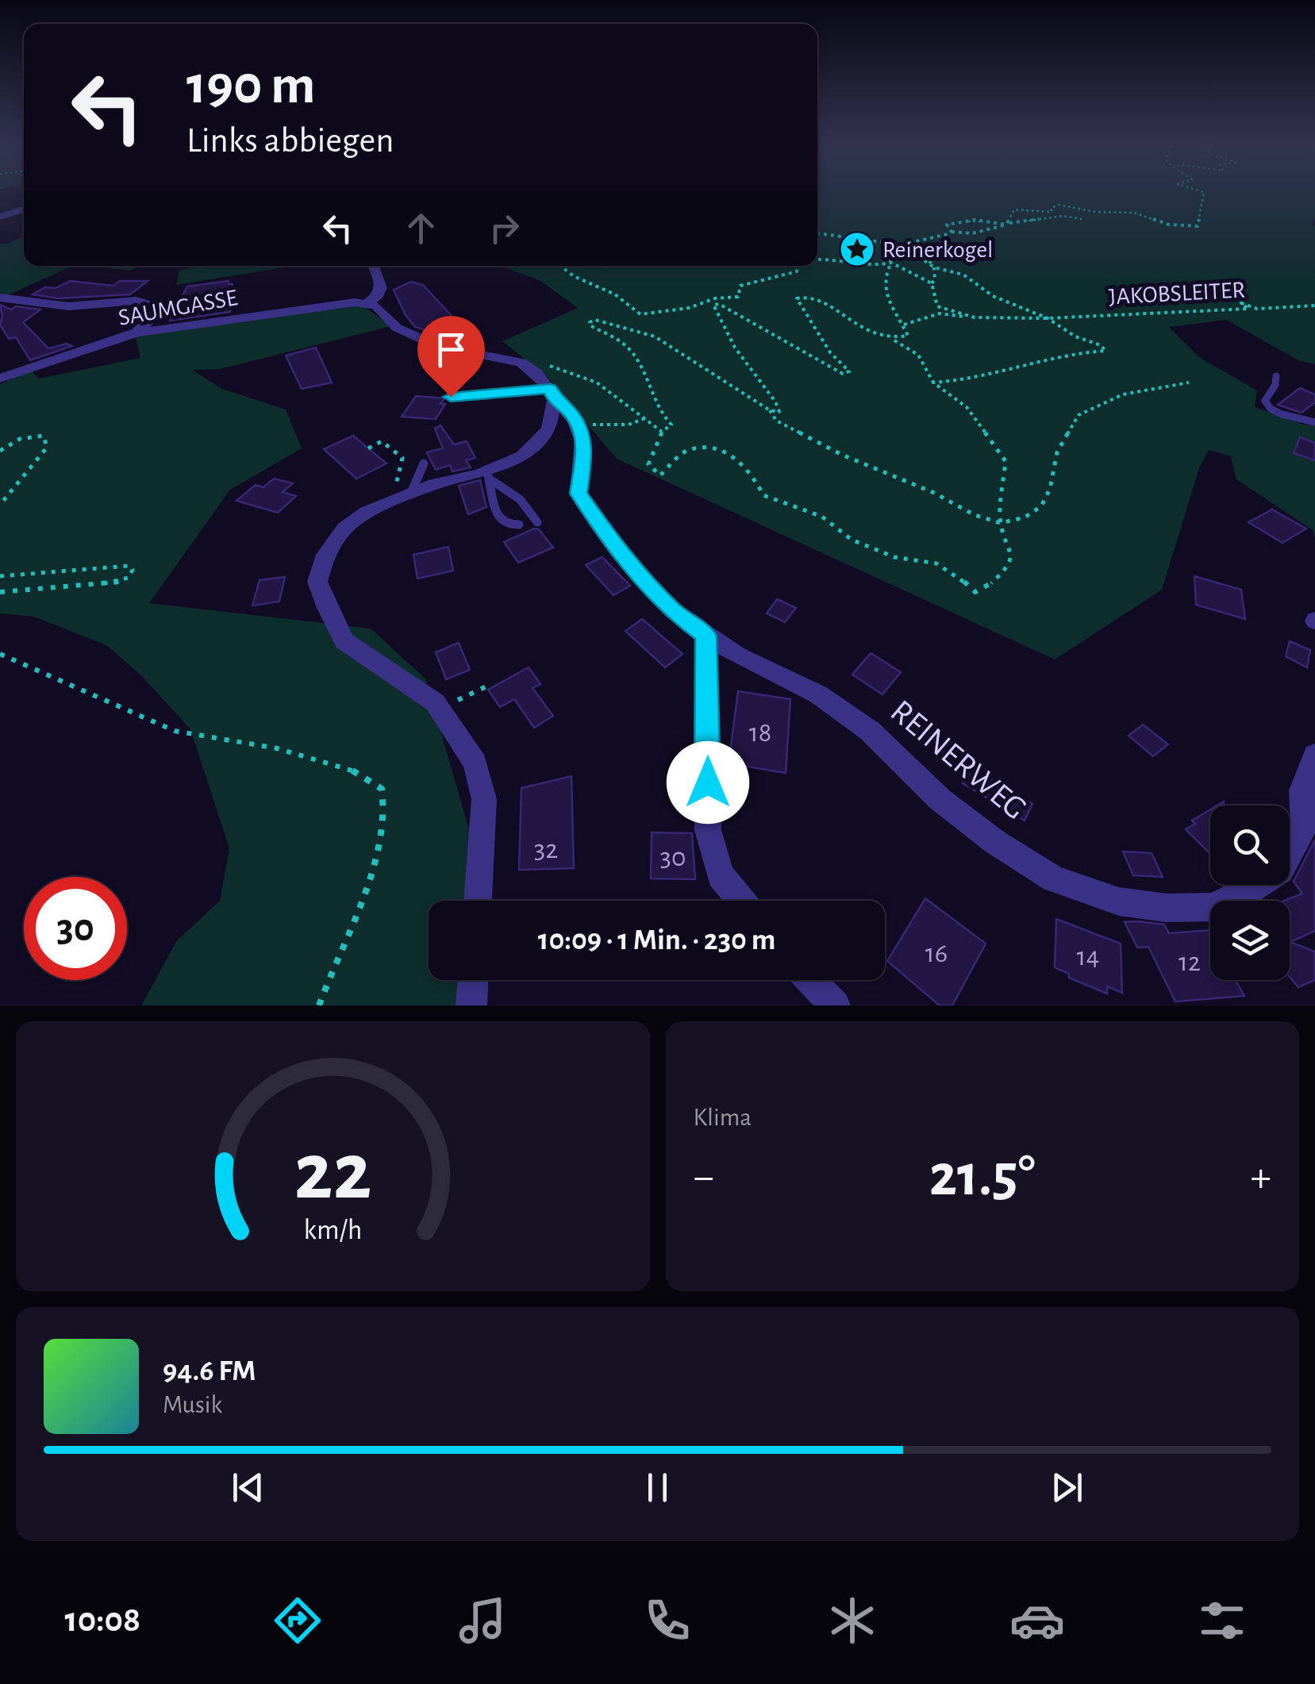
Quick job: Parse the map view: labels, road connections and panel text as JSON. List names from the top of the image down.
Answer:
{
  "streets": {
    "street": ["SAUMGASSE", "REINERWEG"],
    "path": ["JAKOBSLEITER"]
  },
  "places": {
    "place": ["Reinerkogel"]
  },
  "house_numbers": [
    "18",
    "32",
    "30",
    "16",
    "14",
    "12"
  ],
  "page": {
    "turn": ["190 m", "Links abbiegen"],
    "limit": "30",
    "trip": "10:09 · 1 Min. · 230 m",
    "tile": "Klima",
    "heat": ["−", "21.5°", "+"],
    "song": ["94.6 FM", "Musik"],
    "tabs": "10:08",
    "gauge": ["22", "km/h"]
  }
}
